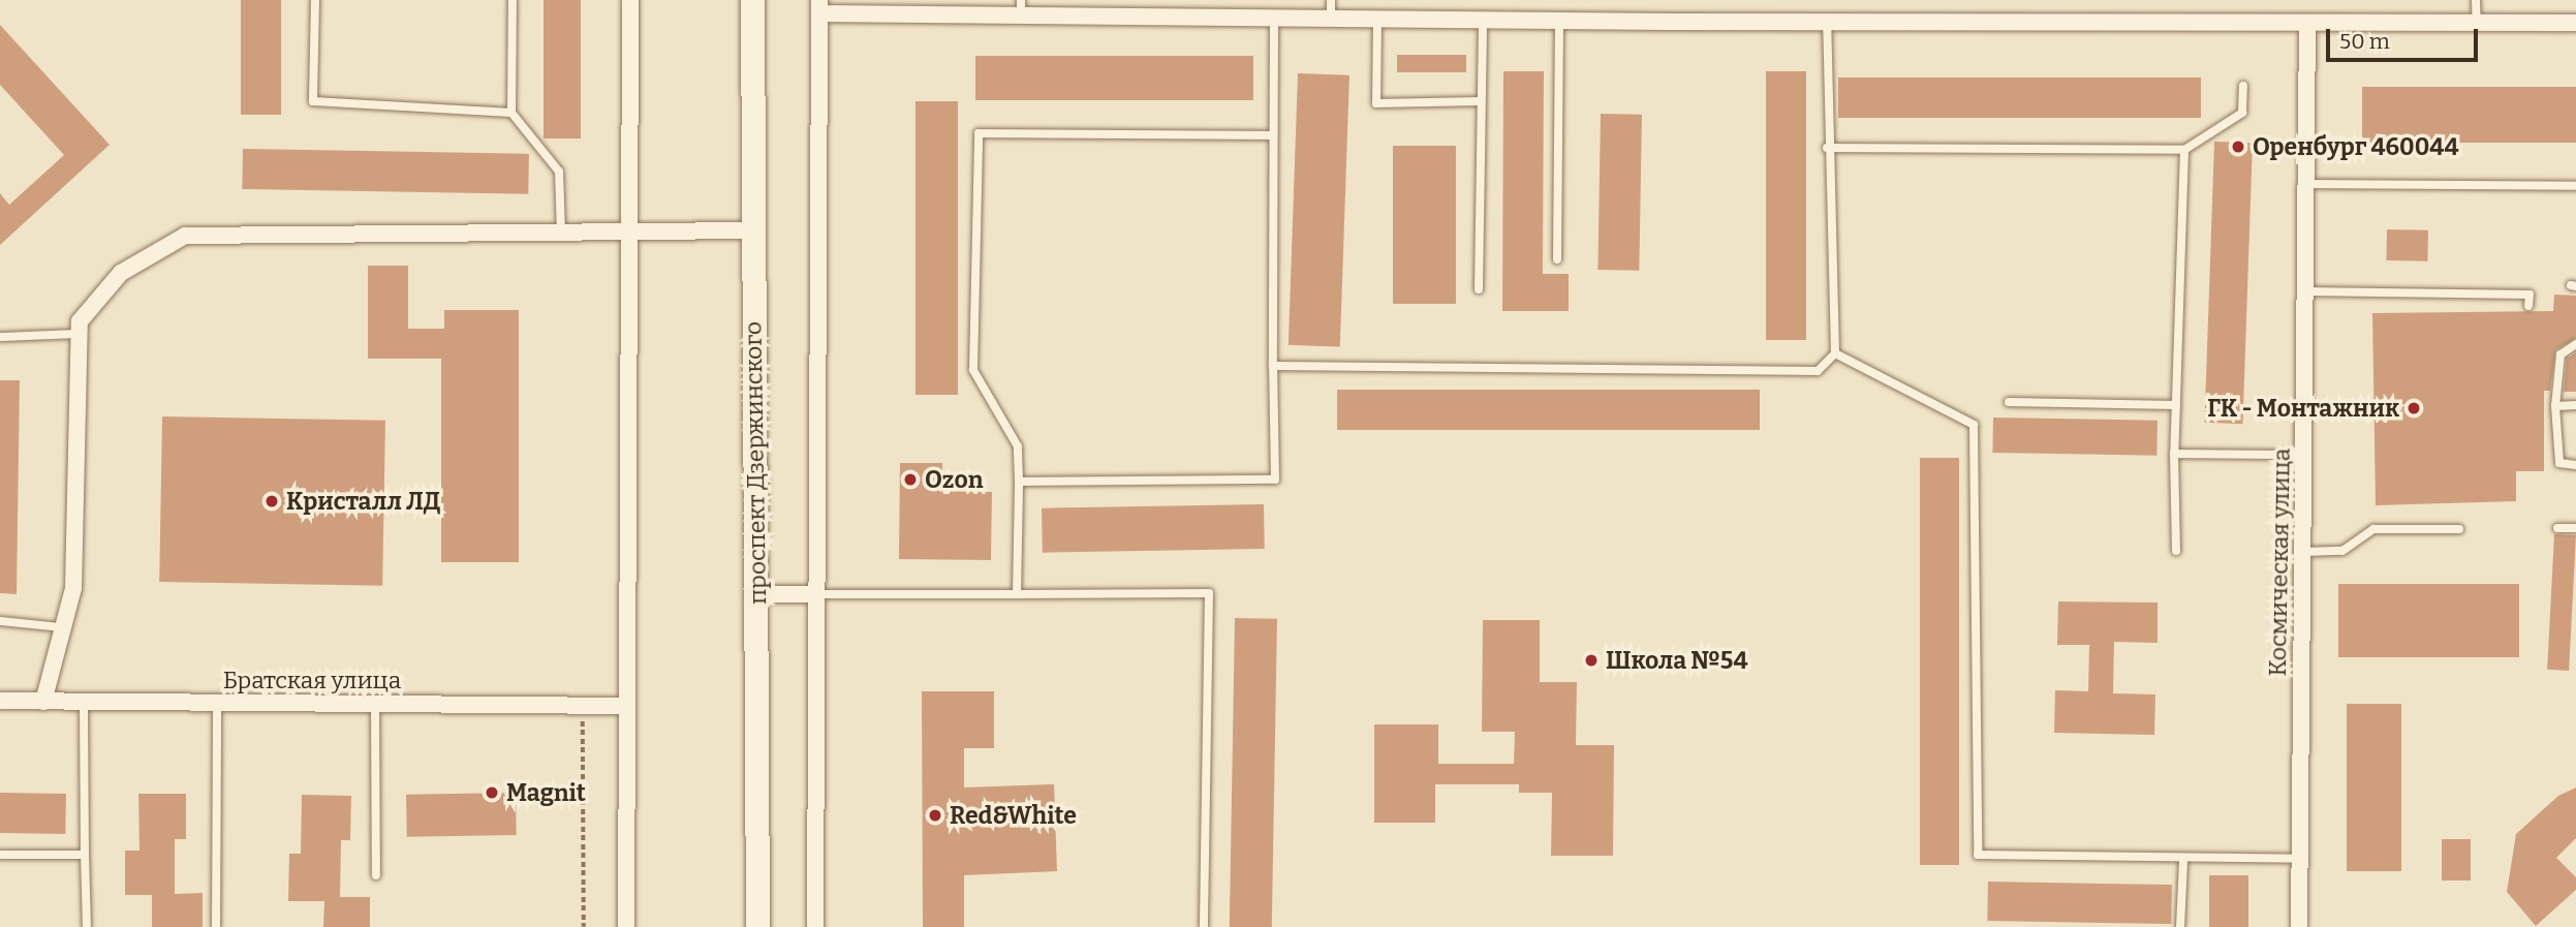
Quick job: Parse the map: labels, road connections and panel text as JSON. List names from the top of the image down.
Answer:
{
  "streets": {
    "main road": ["проспект Дзержинского"],
    "street": ["Космическая улица", "Братская улица"]
  },
  "places": [
    "Оренбург 460044",
    "ГК - Монтажник",
    "Ozon",
    "Кристалл ЛД",
    "Школа №54",
    "Magnit",
    "Red&White"
  ],
  "scale_bar": "50 m"
}
